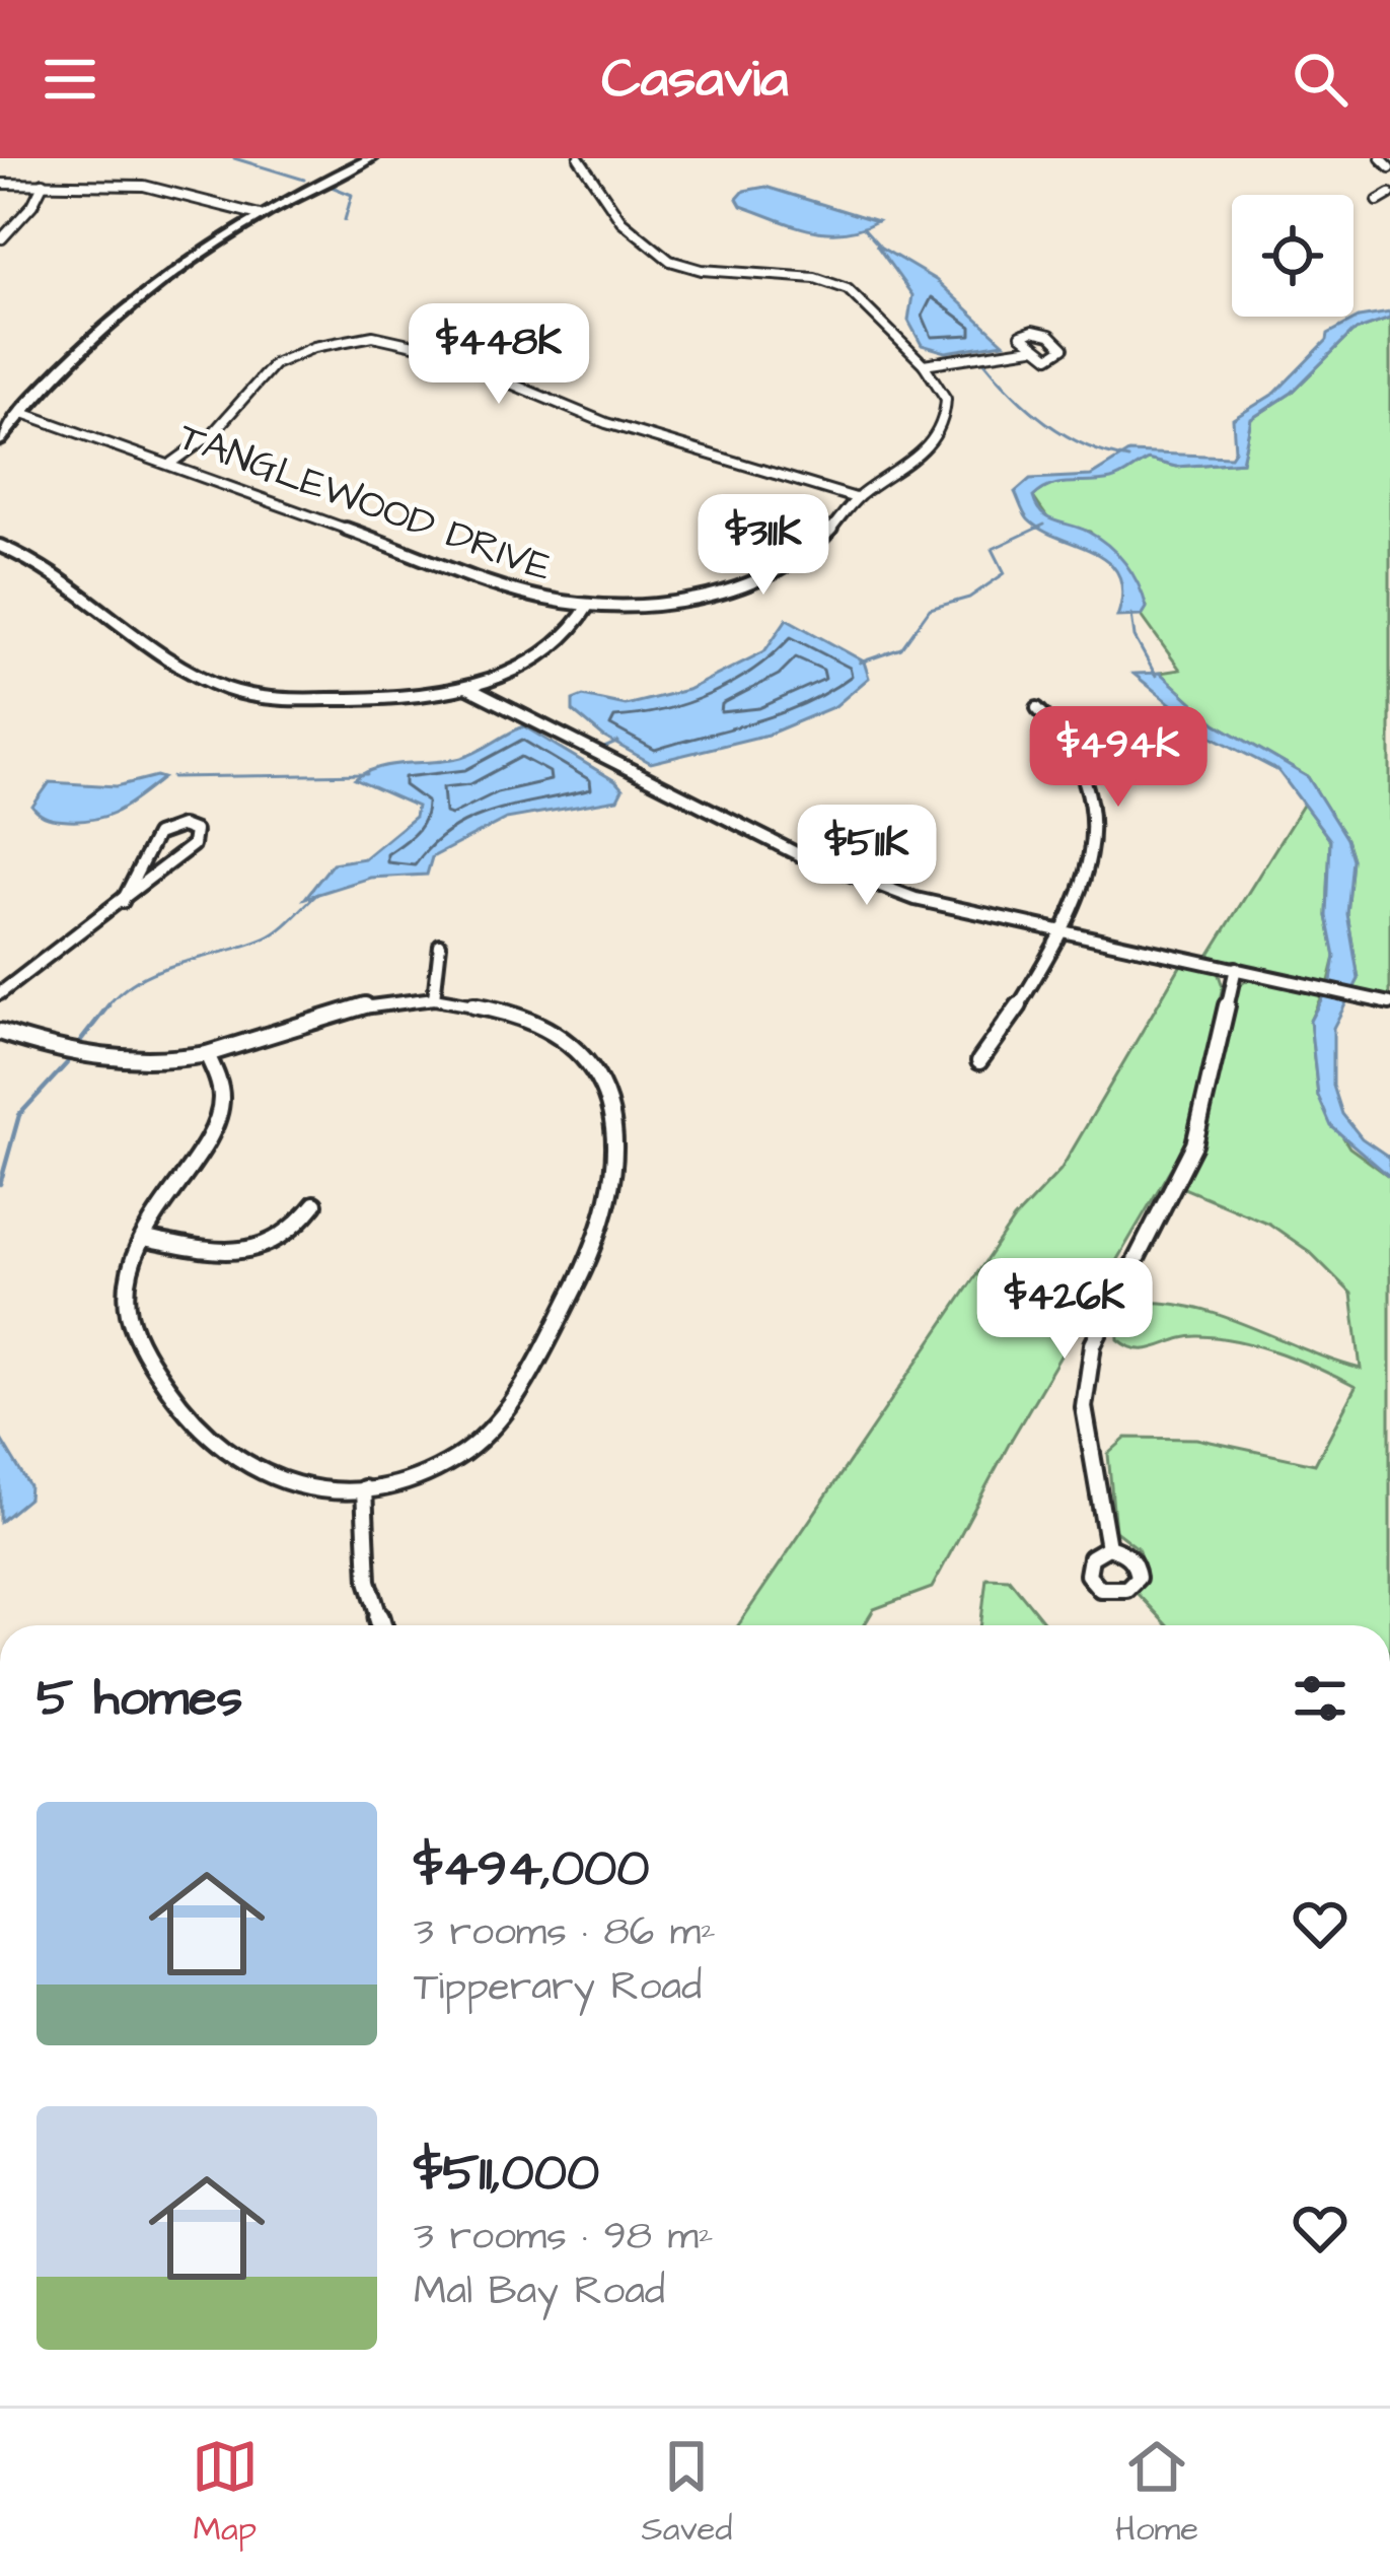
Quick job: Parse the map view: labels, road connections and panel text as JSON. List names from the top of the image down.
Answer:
{
  "streets": {
    "street": ["TANGLEWOOD DRIVE"]
  },
  "page": {
    "header": "Casavia",
    "price": [
      "$448K",
      "$311K",
      "$494K",
      "$511K",
      "$426K"
    ],
    "heading": "5 homes",
    "list": [
      {
        "name": "$494,000",
        "note": "3 rooms · 86 m² · Tipperary Road"
      },
      {
        "name": "$511,000",
        "note": "3 rooms · 98 m² · Mal Bay Road"
      }
    ],
    "tabs": ["Map", "Saved", "Home"]
  }
}
